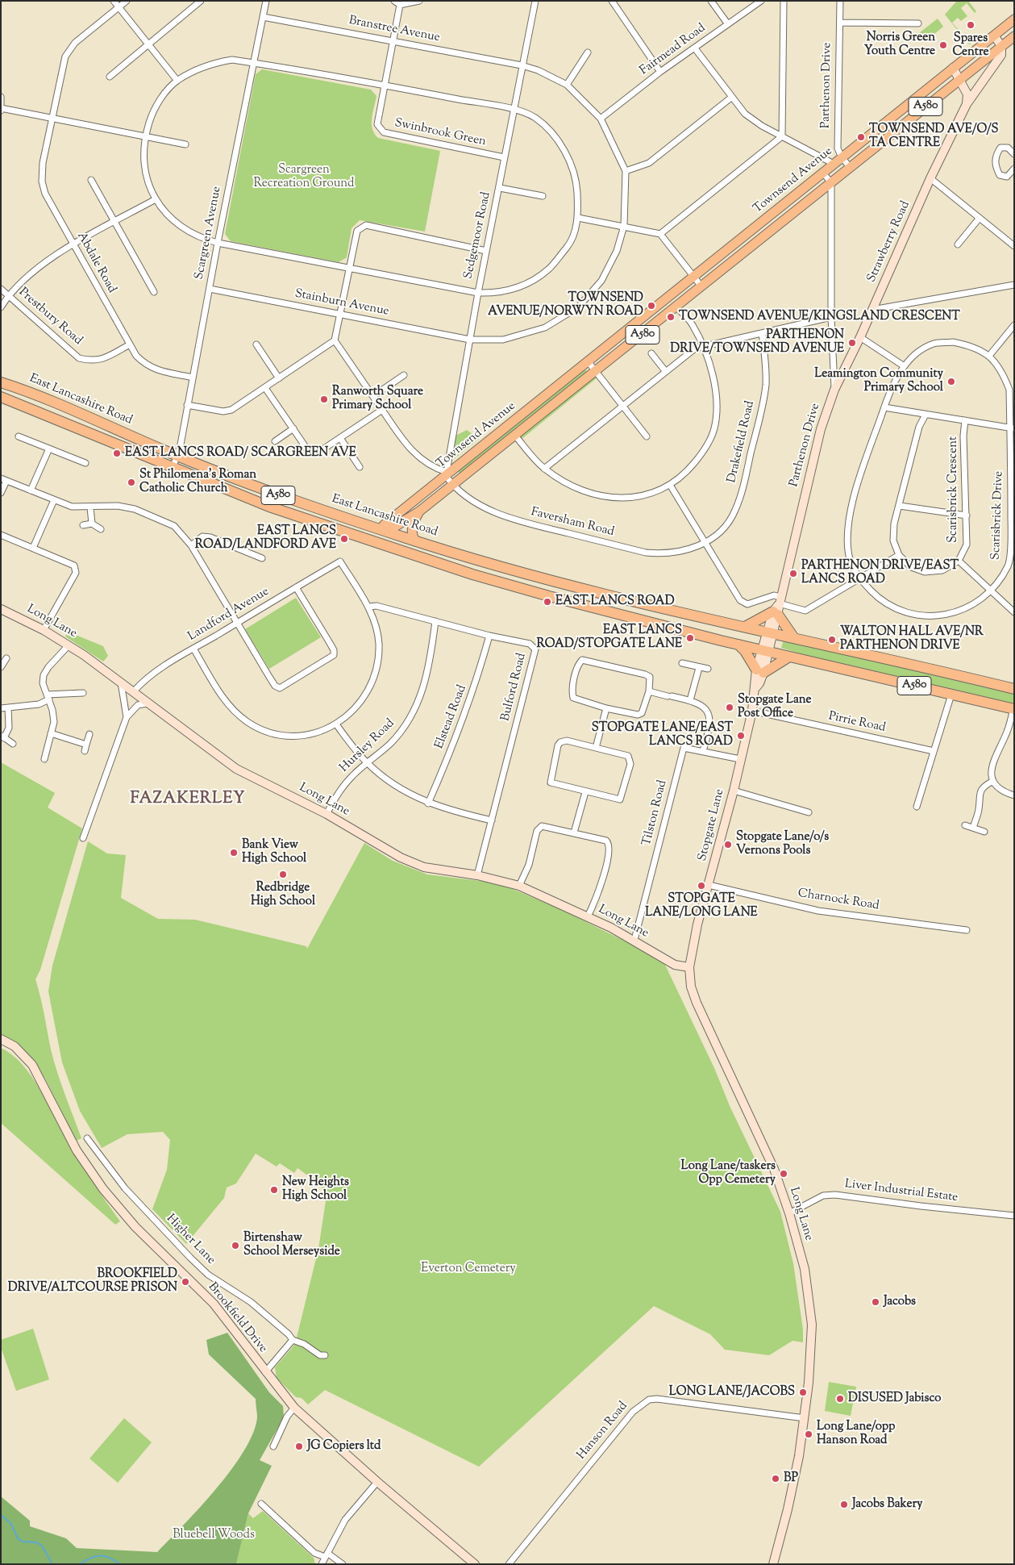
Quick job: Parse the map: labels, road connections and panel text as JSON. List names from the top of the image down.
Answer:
{
  "streets": {
    "highway": ["A580", "East Lancashire Road"],
    "main road": [
      "Parthenon Drive",
      "Townsend Avenue",
      "Strawberry Road",
      "Long Lane",
      "Stopgate Lane",
      "Brookfield Drive"
    ],
    "street": [
      "Branstree Avenue",
      "Fairmead Road",
      "Swinbrook Green",
      "Scargreen Avenue",
      "Sedgemoor Road",
      "Abdale Road",
      "Stainburn Avenue",
      "Prestbury Road",
      "Drakefield Road",
      "Scarisbrick Crescent",
      "Scarisbrick Drive",
      "Faversham Road",
      "Landford Avenue",
      "Bulford Road",
      "Elstead Road",
      "Pirrie Road",
      "Hursley Road",
      "Tilston Road",
      "Charnock Road",
      "Liver Industrial Estate",
      "Higher Lane",
      "Hanson Road"
    ]
  },
  "crossings": [
    ["Branstree Avenue", "Fairmead Road"],
    ["Branstree Avenue", "Swinbrook Green"],
    ["Branstree Avenue", "Scargreen Avenue"],
    ["Branstree Avenue", "Sedgemoor Road"],
    ["Branstree Avenue", "Stainburn Avenue"],
    ["Parthenon Drive", "A580"],
    ["Parthenon Drive", "Townsend Avenue"],
    ["Parthenon Drive", "Strawberry Road"],
    ["Parthenon Drive", "East Lancashire Road"],
    ["Parthenon Drive", "Stopgate Lane"],
    ["A580", "Townsend Avenue"],
    ["A580", "Scargreen Avenue"],
    ["A580", "East Lancashire Road"],
    ["A580", "Stopgate Lane"],
    ["Swinbrook Green", "Sedgemoor Road"],
    ["Townsend Avenue", "Sedgemoor Road"],
    ["Townsend Avenue", "Strawberry Road"],
    ["Townsend Avenue", "East Lancashire Road"],
    ["Townsend Avenue", "Faversham Road"],
    ["Scargreen Avenue", "Abdale Road"],
    ["Scargreen Avenue", "Stainburn Avenue"],
    ["Scargreen Avenue", "East Lancashire Road"],
    ["Sedgemoor Road", "Stainburn Avenue"],
    ["Sedgemoor Road", "Faversham Road"],
    ["Abdale Road", "Prestbury Road"],
    ["East Lancashire Road", "Stopgate Lane"],
    ["Drakefield Road", "Faversham Road"],
    ["Landford Avenue", "Long Lane"],
    ["Landford Avenue", "Bulford Road"],
    ["Long Lane", "Bulford Road"],
    ["Long Lane", "Hursley Road"],
    ["Long Lane", "Tilston Road"],
    ["Long Lane", "Stopgate Lane"],
    ["Long Lane", "Liver Industrial Estate"],
    ["Long Lane", "Hanson Road"],
    ["Bulford Road", "Elstead Road"],
    ["Bulford Road", "Hursley Road"],
    ["Pirrie Road", "Stopgate Lane"],
    ["Tilston Road", "Stopgate Lane"],
    ["Stopgate Lane", "Charnock Road"]
  ],
  "districts": ["FAZAKERLEY"],
  "parks": ["Scargreen Recreation Ground", "Everton Cemetery", "Bluebell Woods"],
  "places": [
    "Spares Centre",
    "Norris Green Youth Centre",
    "TOWNSEND AVE/O/S TA CENTRE",
    "TOWNSEND AVENUE/NORWYN ROAD",
    "TOWNSEND AVENUE/KINGSLAND CRESCENT",
    "PARTHENON DRIVE/TOWNSEND AVENUE",
    "Leamington Community Primary School",
    "Ranworth Square Primary School",
    "EAST LANCS ROAD/ SCARGREEN AVE",
    "St Philomena's Roman Catholic Church",
    "EAST LANCS ROAD/LANDFORD AVE",
    "PARTHENON DRIVE/EAST LANCS ROAD",
    "EAST LANCS ROAD",
    "EAST LANCS ROAD/STOPGATE LANE",
    "WALTON HALL AVE/NR PARTHENON DRIVE",
    "Stopgate Lane Post Office",
    "STOPGATE LANE/EAST LANCS ROAD",
    "Stopgate Lane/o/s Vernons Pools",
    "Bank View High School",
    "Redbridge High School",
    "STOPGATE LANE/LONG LANE",
    "Long Lane/taskers Opp Cemetery",
    "New Heights High School",
    "Birtenshaw School Merseyside",
    "BROOKFIELD DRIVE/ALTCOURSE PRISON",
    "Jacobs",
    "LONG LANE/JACOBS",
    "DISUSED Jabisco",
    "Long Lane/opp Hanson Road",
    "JG Copiers ltd",
    "BP",
    "Jacobs Bakery"
  ]
}
